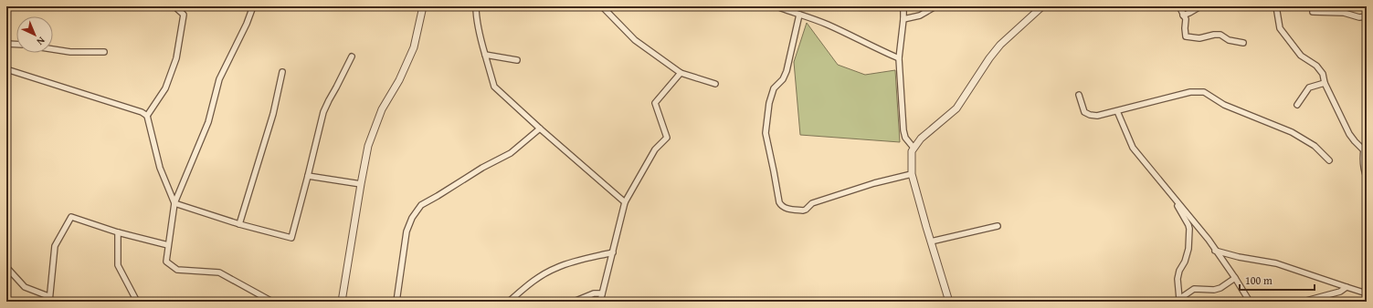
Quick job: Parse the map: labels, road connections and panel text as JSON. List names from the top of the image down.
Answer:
{
  "scale_bar": "100 m",
  "north": "bottom right"
}
